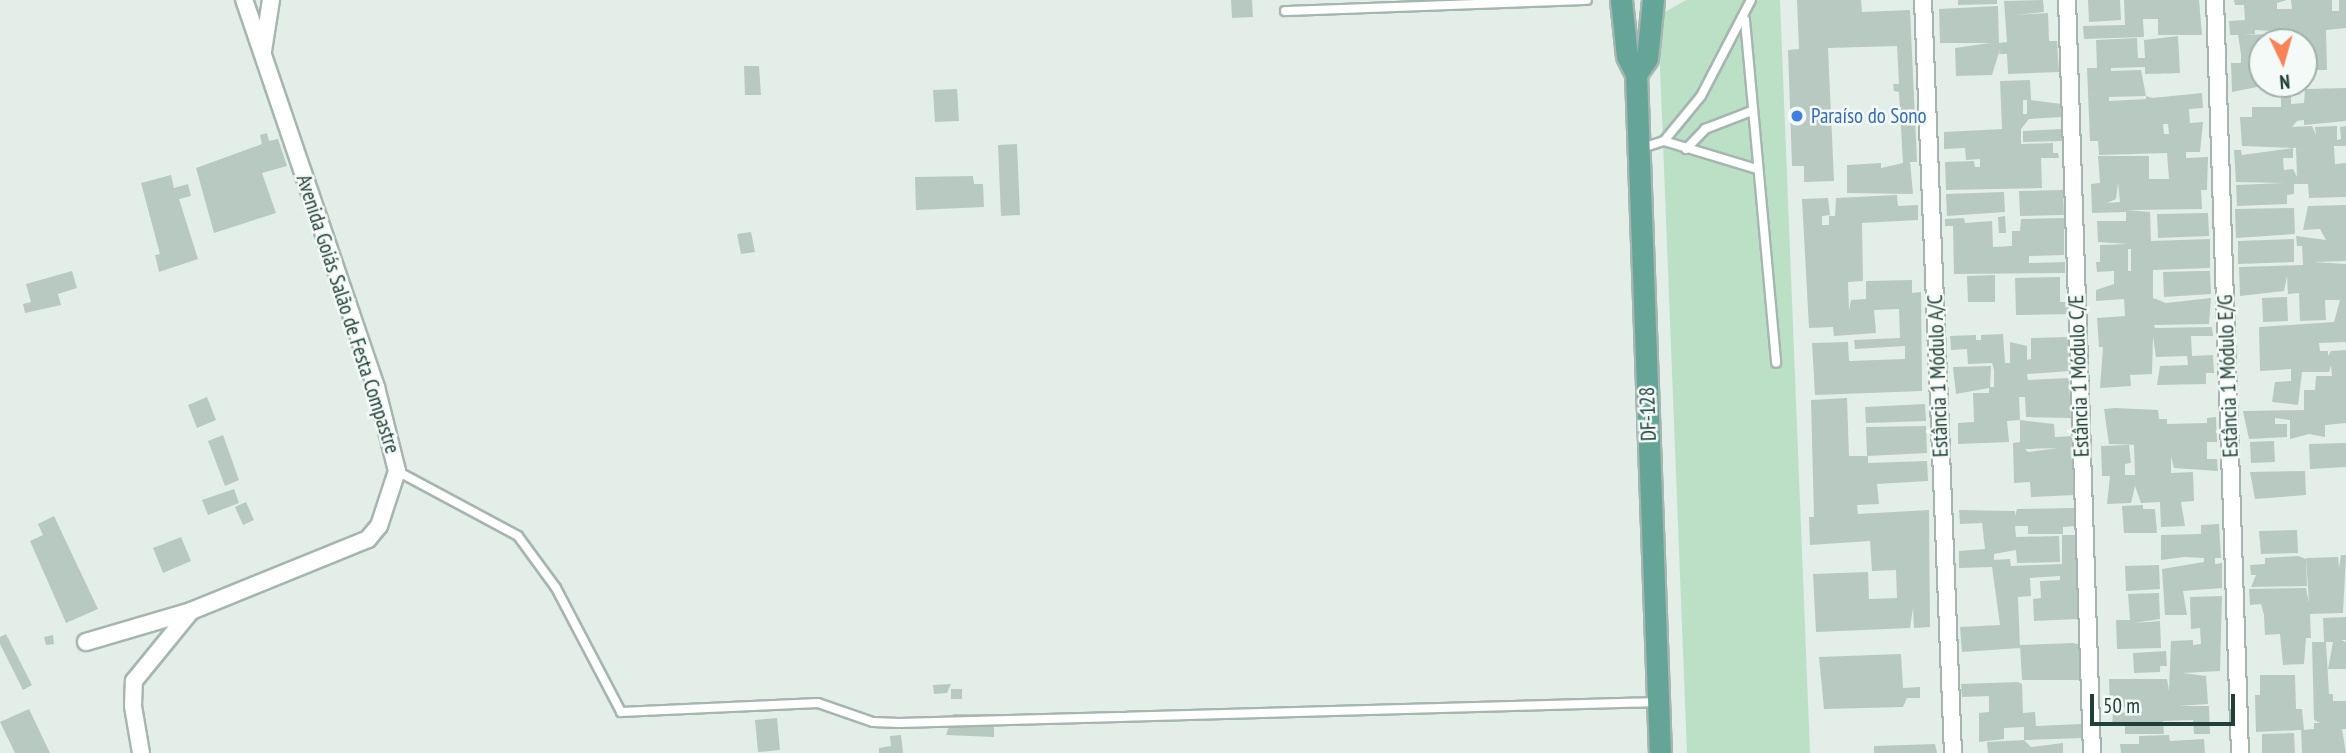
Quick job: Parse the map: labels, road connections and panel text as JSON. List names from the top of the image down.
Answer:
{
  "streets": {
    "main road": ["DF-128"],
    "street": [
      "Avenida Goiás Salão de Festa Compastre",
      "Estância 1 Módulo A/C",
      "Estância 1 Módulo C/E",
      "Estância 1 Módulo E/G"
    ]
  },
  "places": ["Paraíso do Sono"],
  "scale_bar": "50 m",
  "north": "bottom"
}
